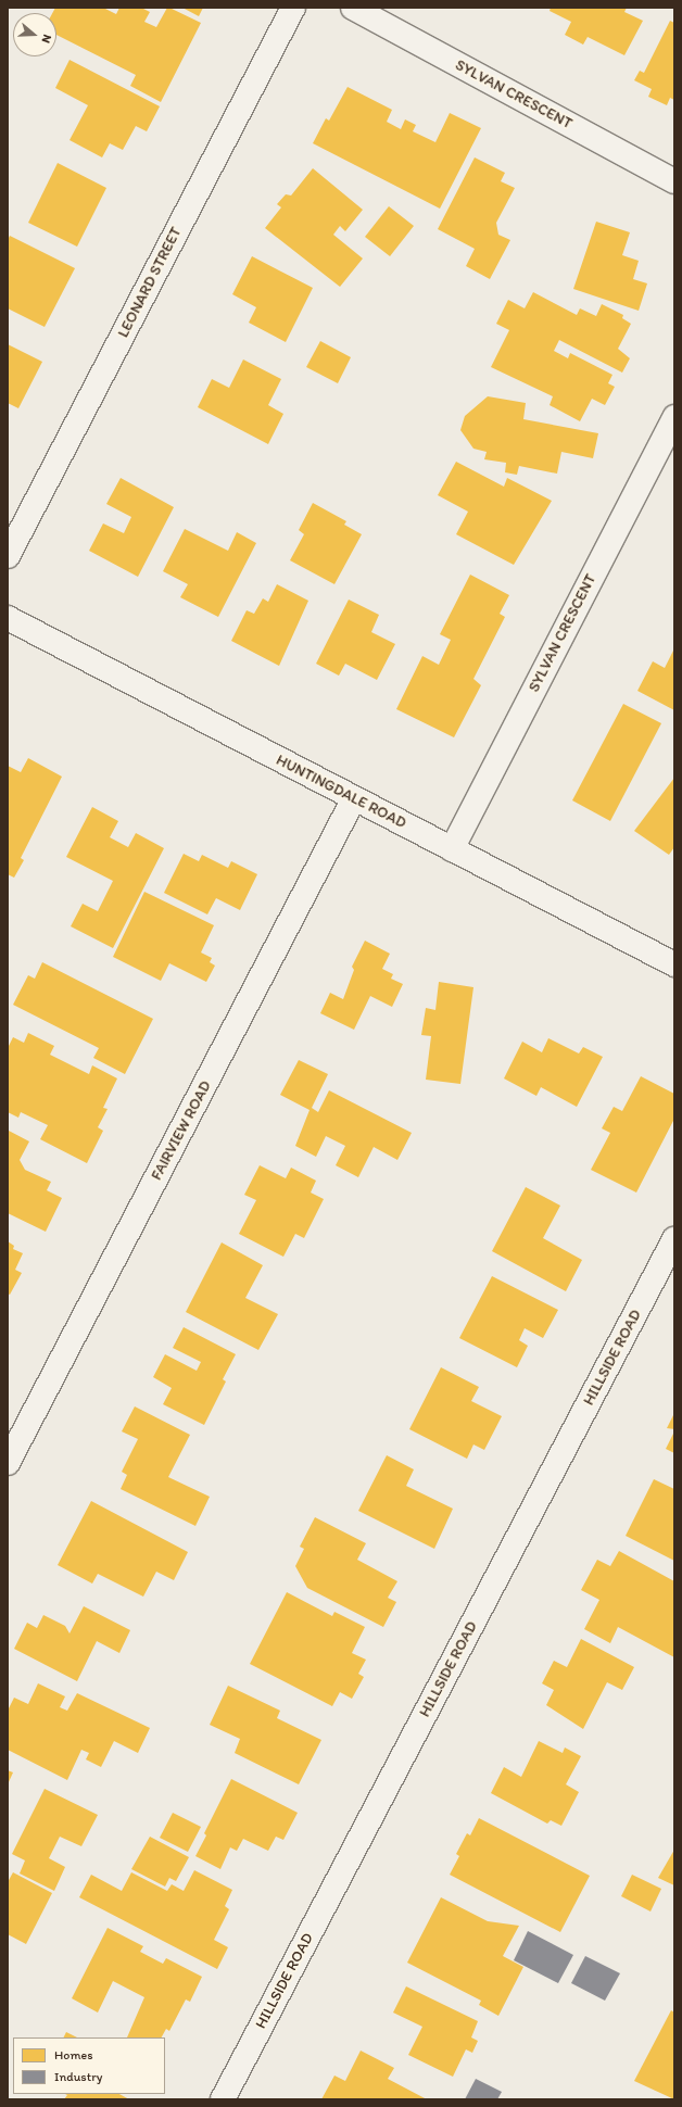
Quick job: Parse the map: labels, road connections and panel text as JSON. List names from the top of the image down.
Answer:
{
  "streets": {
    "street": [
      "SYLVAN CRESCENT",
      "LEONARD STREET",
      "HUNTINGDALE ROAD",
      "FAIRVIEW ROAD",
      "HILLSIDE ROAD"
    ]
  },
  "crossings": [
    ["SYLVAN CRESCENT", "HUNTINGDALE ROAD"],
    ["HUNTINGDALE ROAD", "FAIRVIEW ROAD"]
  ],
  "legend": ["Homes", "Industry"],
  "north": "right"
}
